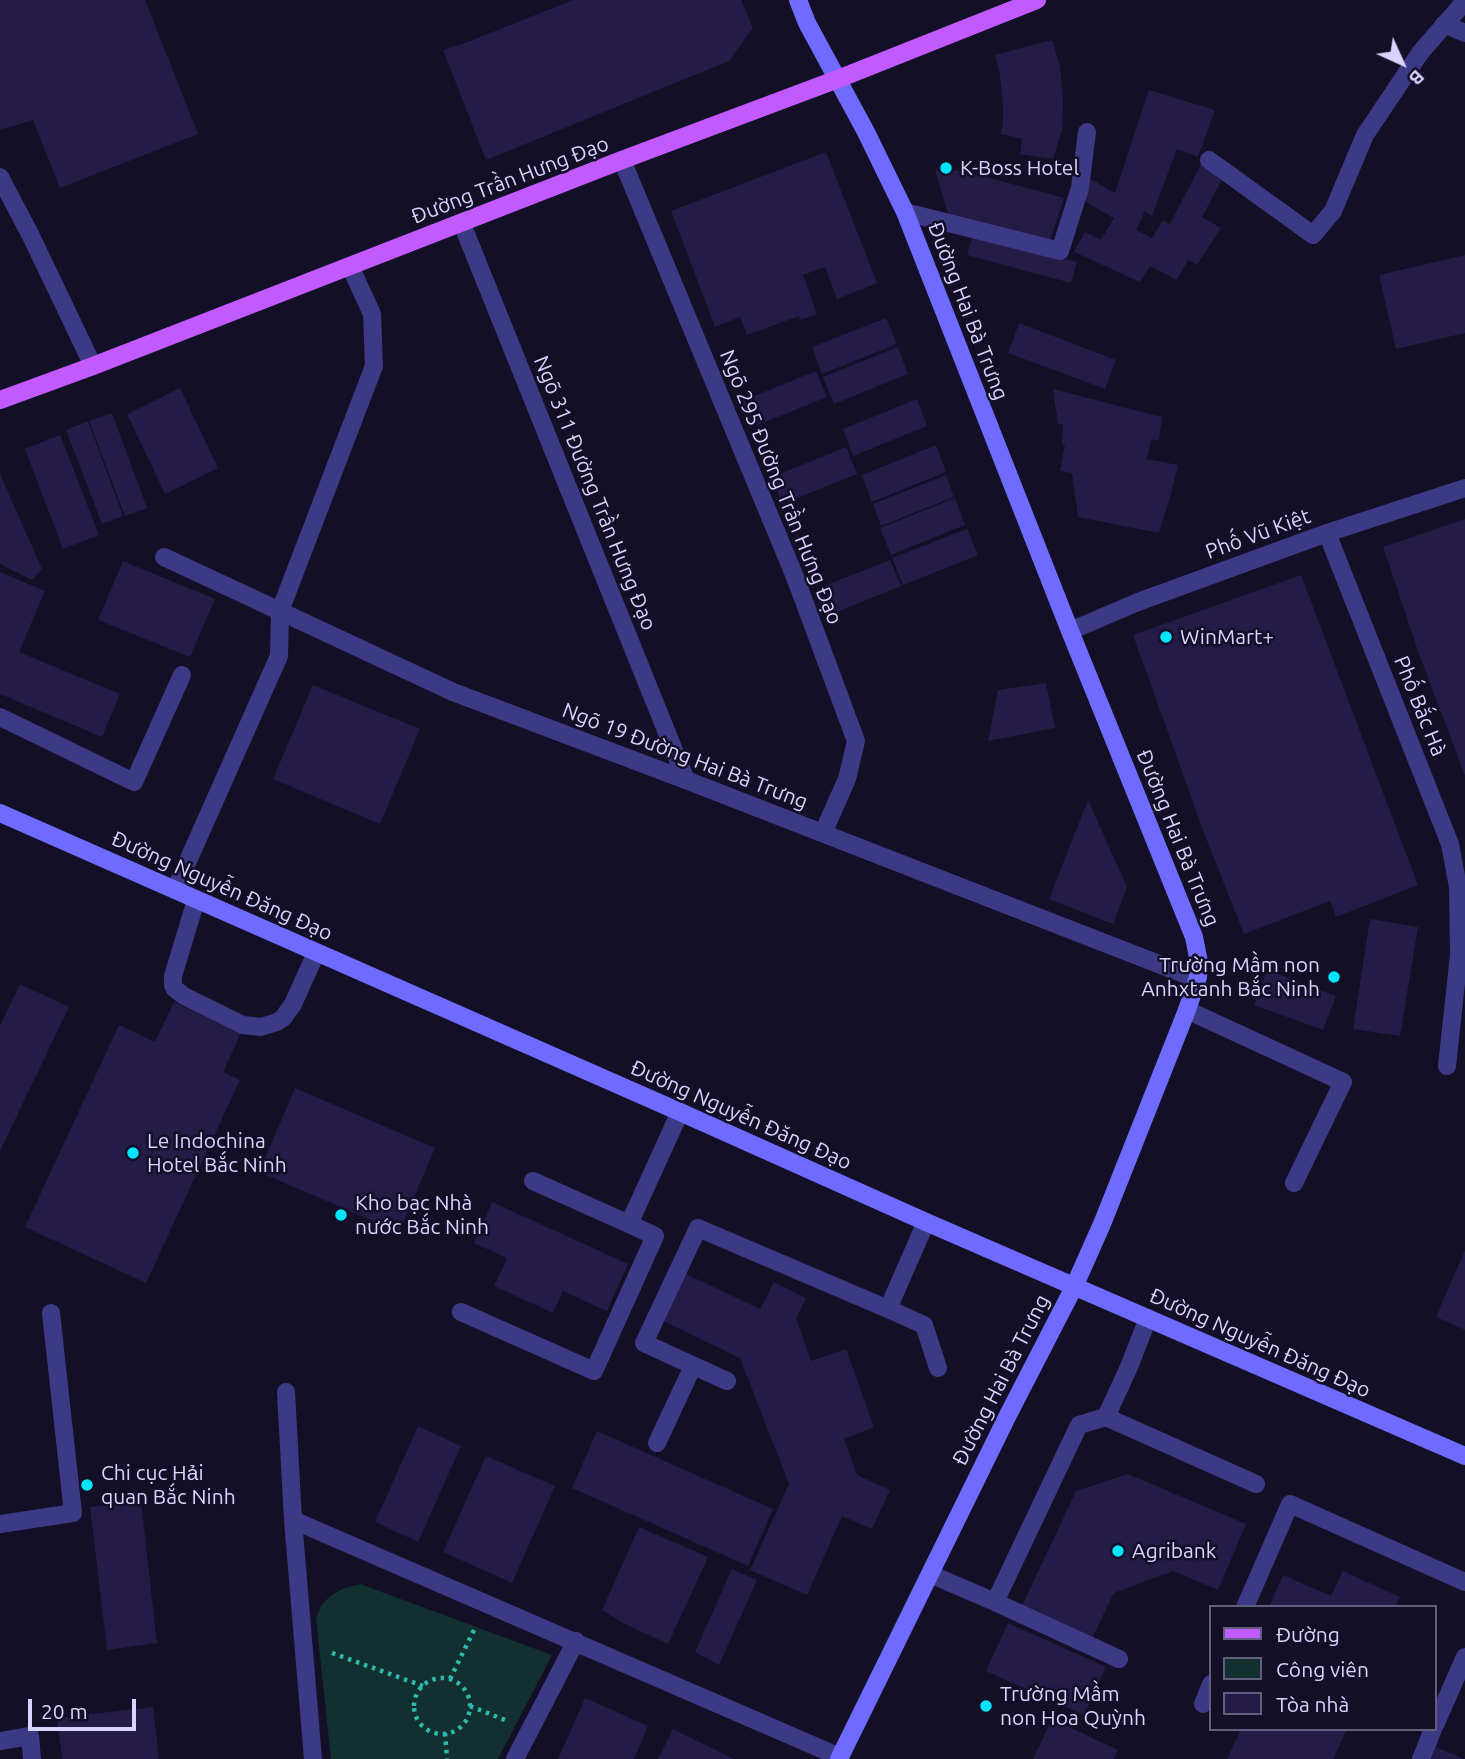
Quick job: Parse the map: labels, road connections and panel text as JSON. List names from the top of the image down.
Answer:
{
  "streets": {
    "main road": ["Đường Trần Hưng Đạo", "Đường Hai Bà Trưng", "Đường Nguyễn Đăng Đạo"],
    "street": [
      "Ngõ 295 Đường Trần Hưng Đạo",
      "Ngõ 311 Đường Trần Hưng Đạo",
      "Phố Vũ Kiệt",
      "Phố Bắc Hà",
      "Ngõ 19 Đường Hai Bà Trưng"
    ]
  },
  "crossings": [
    ["Đường Trần Hưng Đạo", "Đường Hai Bà Trưng"],
    ["Đường Trần Hưng Đạo", "Ngõ 295 Đường Trần Hưng Đạo"],
    ["Đường Trần Hưng Đạo", "Ngõ 311 Đường Trần Hưng Đạo"],
    ["Đường Hai Bà Trưng", "Phố Vũ Kiệt"],
    ["Đường Hai Bà Trưng", "Ngõ 19 Đường Hai Bà Trưng"],
    ["Đường Hai Bà Trưng", "Đường Nguyễn Đăng Đạo"],
    ["Ngõ 295 Đường Trần Hưng Đạo", "Ngõ 19 Đường Hai Bà Trưng"],
    ["Ngõ 311 Đường Trần Hưng Đạo", "Ngõ 19 Đường Hai Bà Trưng"],
    ["Phố Vũ Kiệt", "Phố Bắc Hà"]
  ],
  "places": [
    "K-Boss Hotel",
    "WinMart+",
    "Trường Mầm non Anhxtanh Bắc Ninh",
    "Le Indochina Hotel Bắc Ninh",
    "Kho bạc Nhà nước Bắc Ninh",
    "Chi cục Hải quan Bắc Ninh",
    "Agribank",
    "Trường Mầm non Hoa Quỳnh"
  ],
  "legend": ["Đường", "Công viên", "Tòa nhà"],
  "scale_bar": "20 m",
  "north": "bottom right"
}
